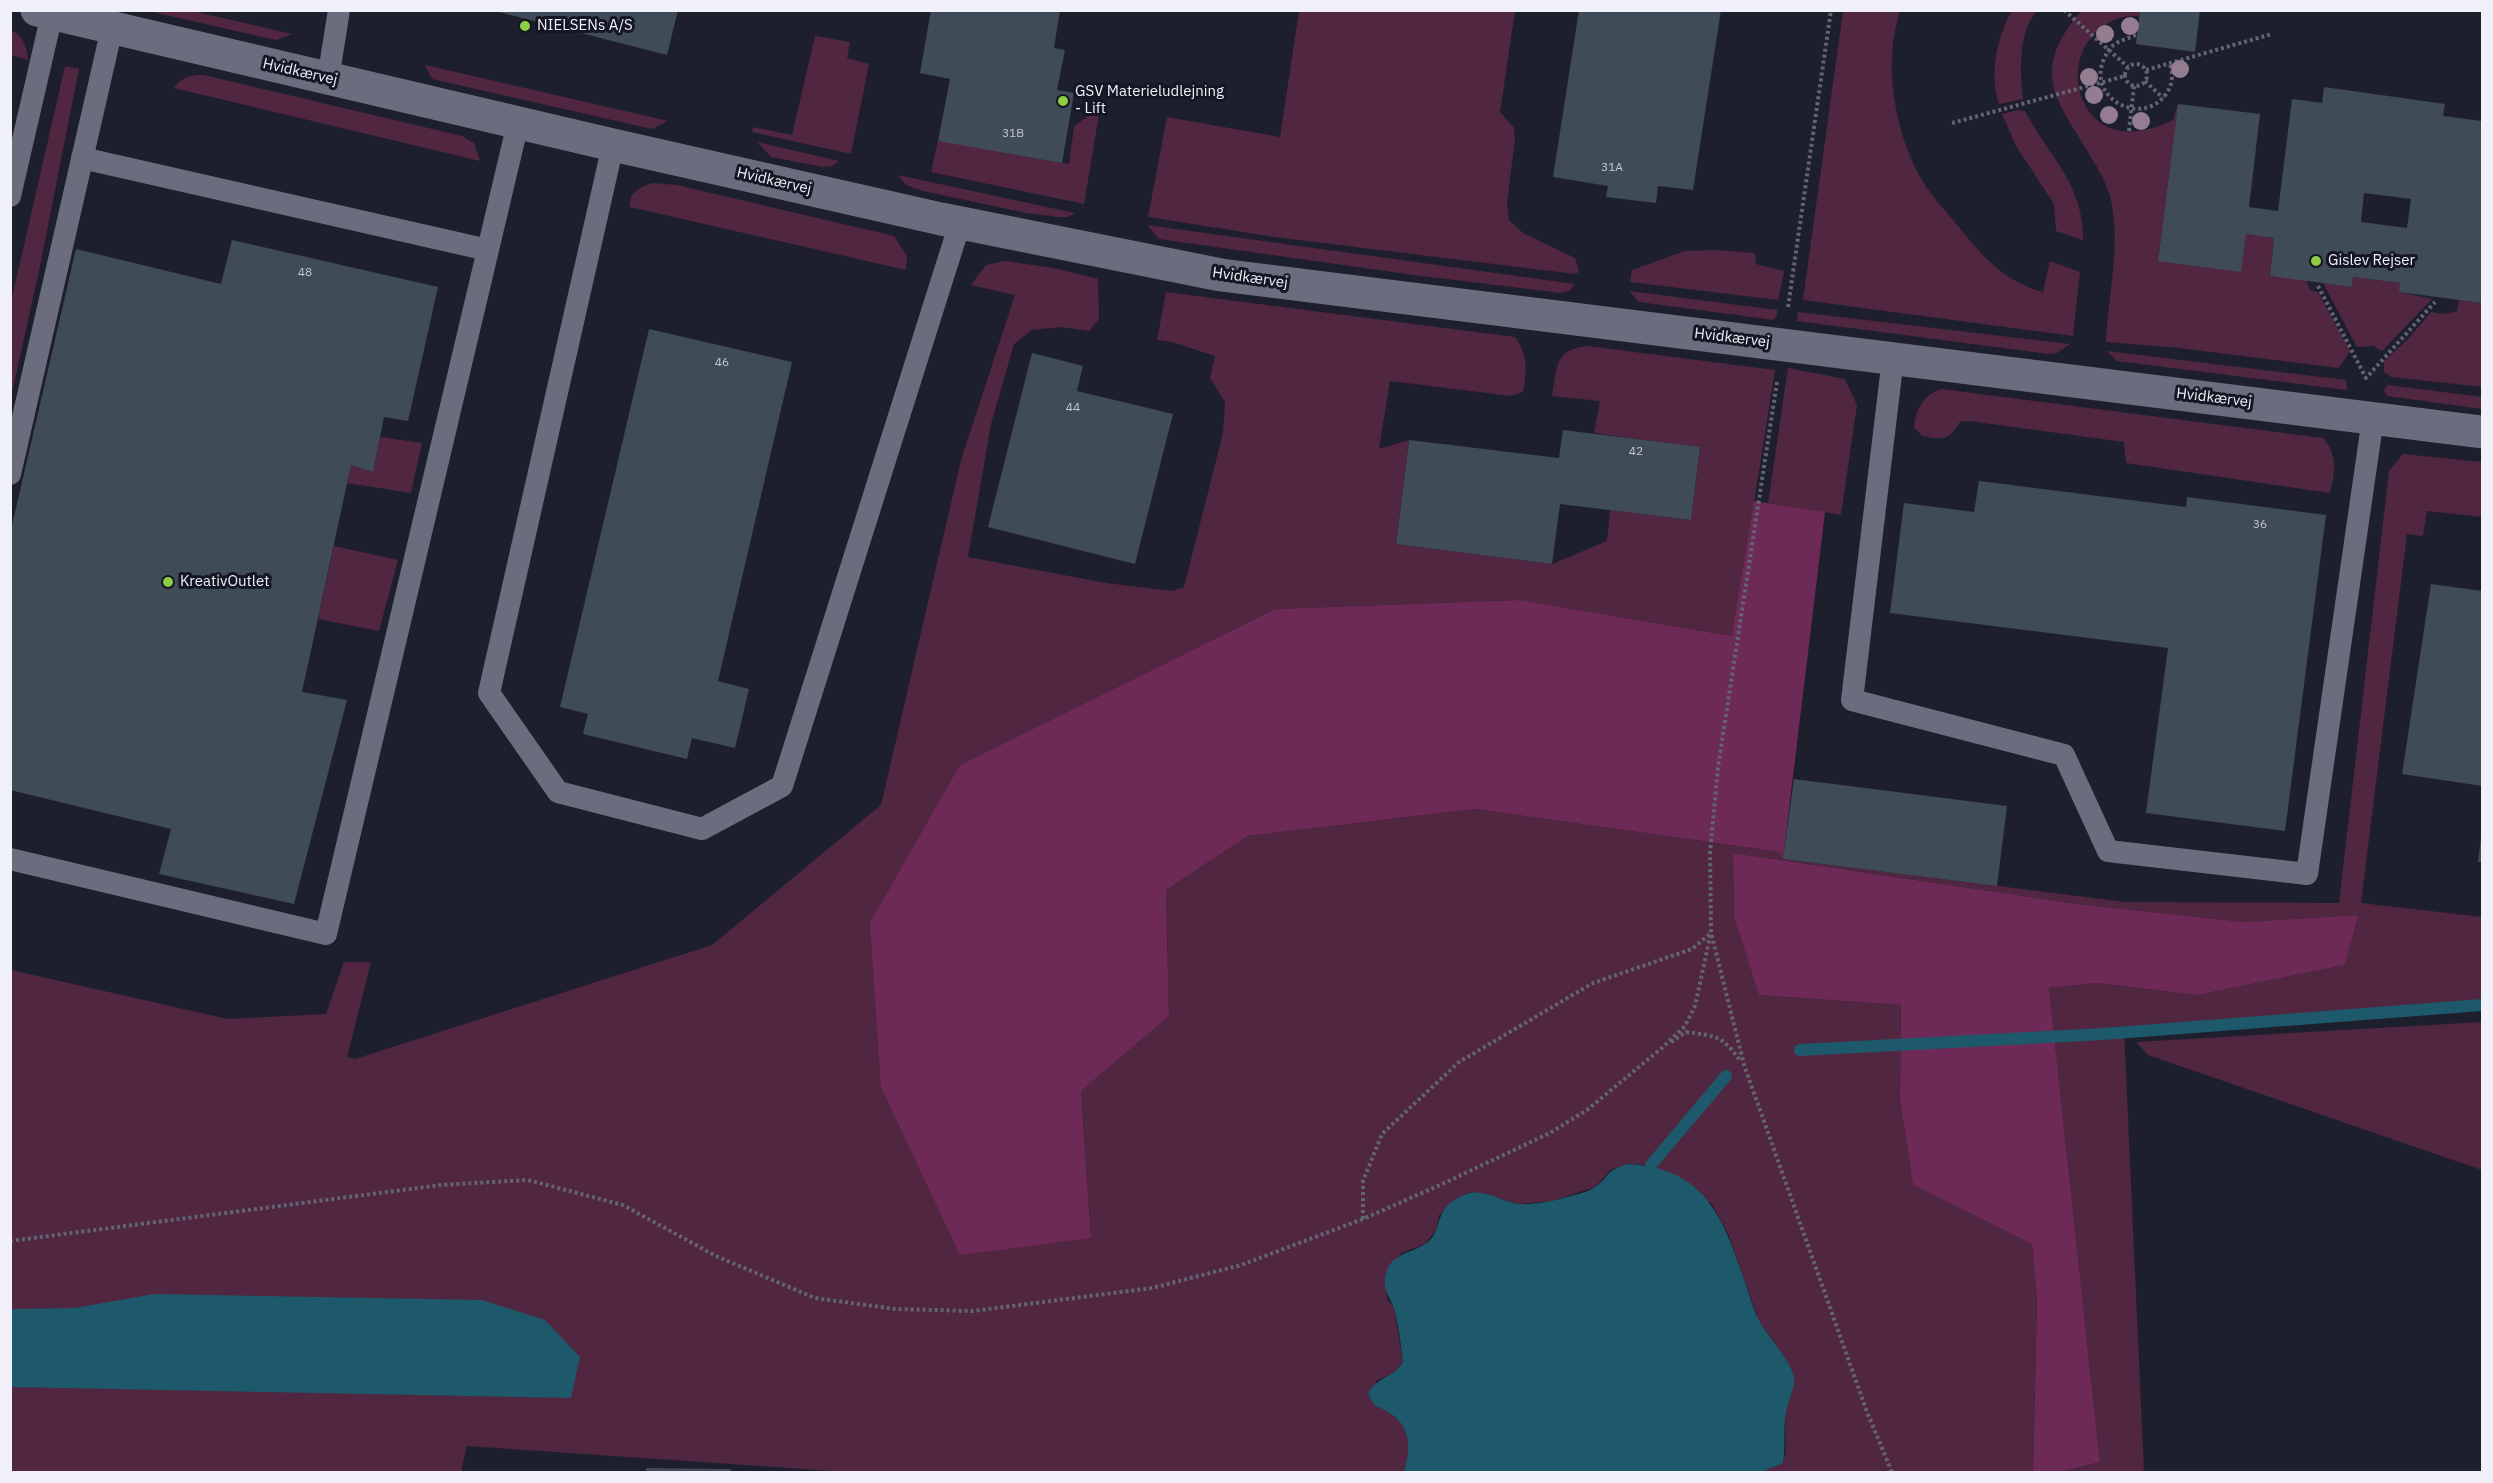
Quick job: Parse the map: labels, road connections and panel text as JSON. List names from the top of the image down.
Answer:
{
  "streets": {
    "street": ["Hvidkærvej"]
  },
  "places": [
    "NIELSENs A/S",
    "GSV Materieludlejning - Lift",
    "Gislev Rejser",
    "KreativOutlet"
  ],
  "house_numbers": [
    "31B",
    "31A",
    "48",
    "46",
    "44",
    "42",
    "36"
  ]
}
